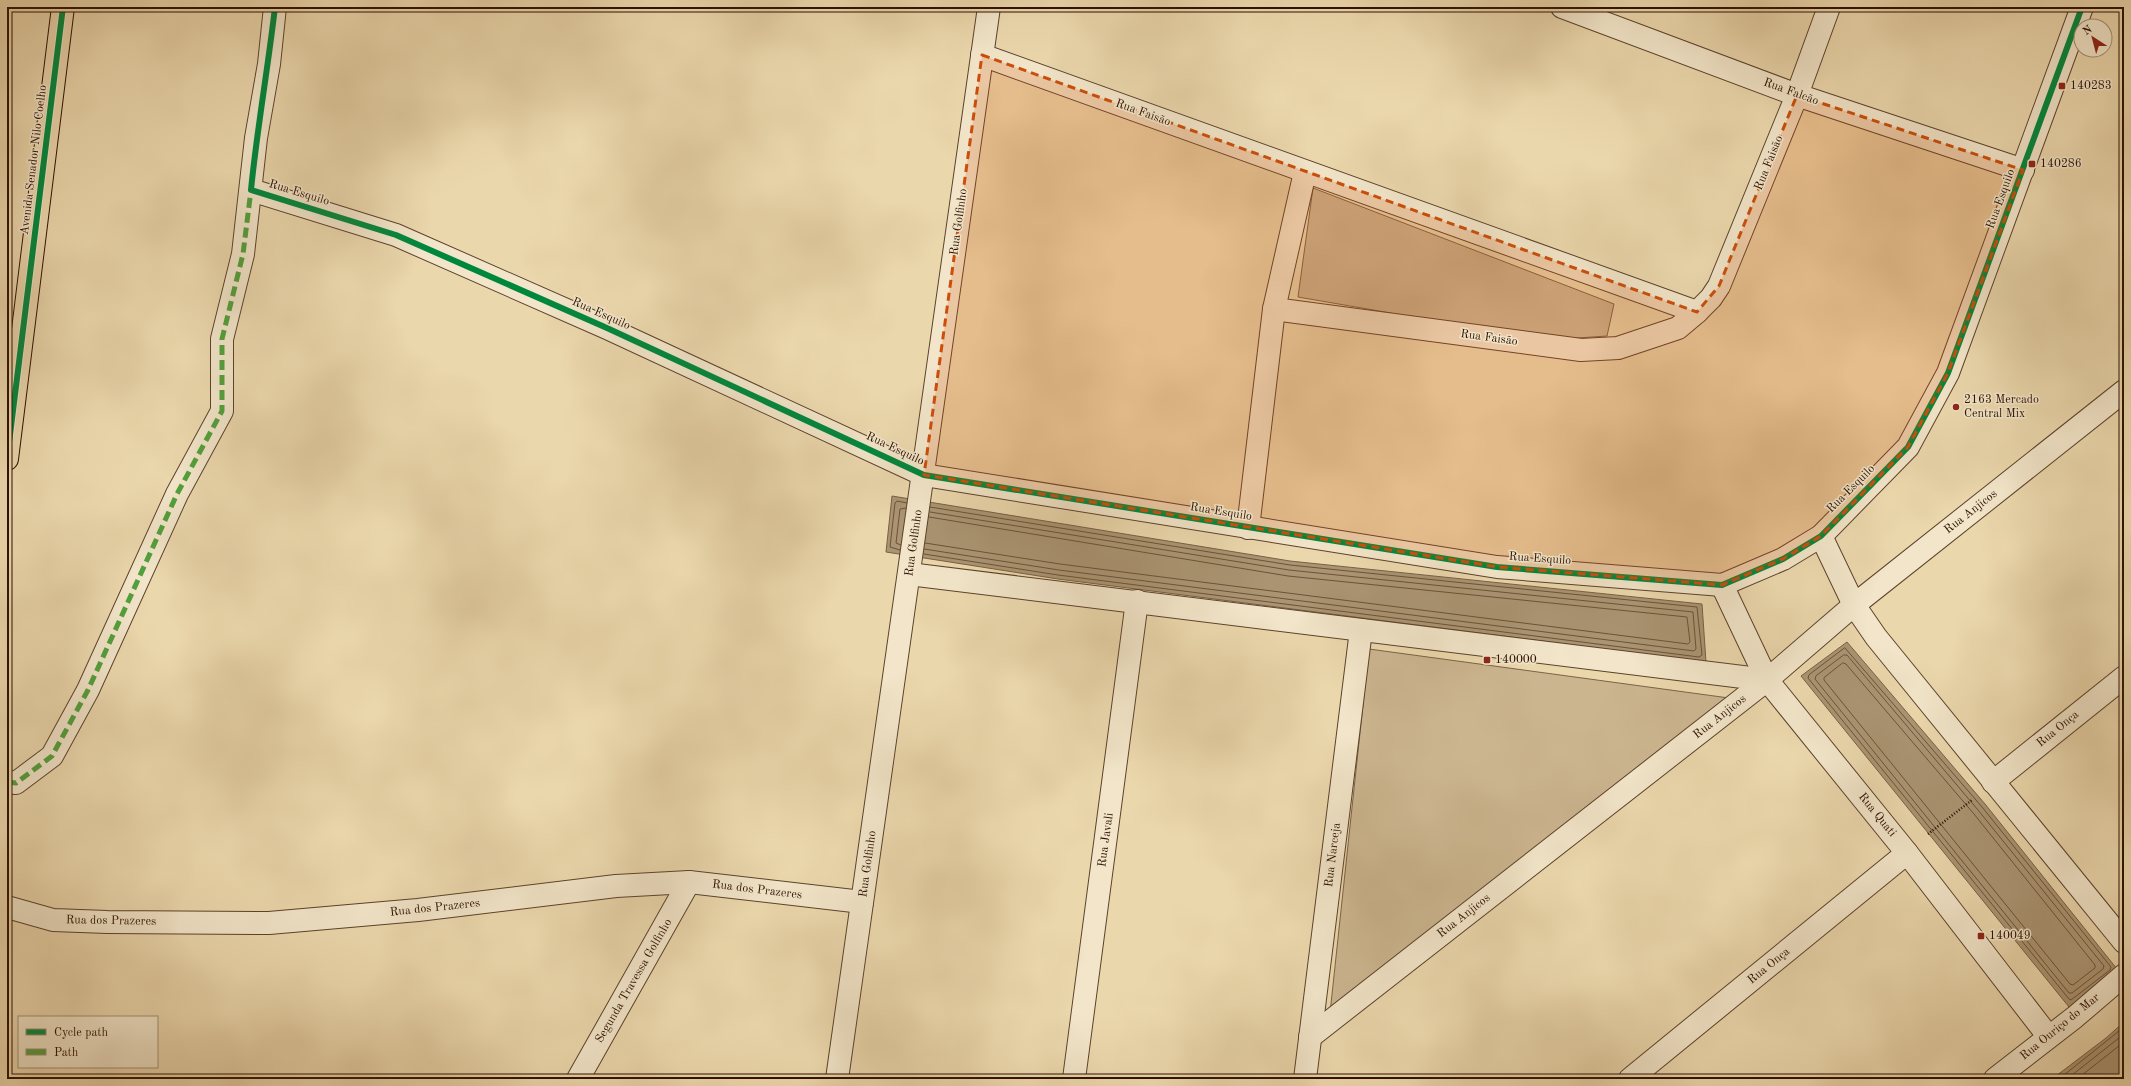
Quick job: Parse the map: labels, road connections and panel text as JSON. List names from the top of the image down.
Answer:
{
  "streets": {
    "main road": ["Avenida Senador Nilo Coelho"],
    "street": [
      "Rua Falcão",
      "Rua Faisão",
      "Rua Esquilo",
      "Rua Golfinho",
      "Rua Anjicos",
      "Rua Onça",
      "Rua Quati",
      "Rua Javali",
      "Rua Narceja",
      "Rua dos Prazeres",
      "Segunda Travessa Golfinho",
      "Rua Ouriço do Mar"
    ]
  },
  "crossings": [
    ["Rua Falcão", "Rua Faisão"],
    ["Rua Falcão", "Rua Esquilo"],
    ["Rua Faisão", "Rua Golfinho"],
    ["Rua Esquilo", "Rua Golfinho"],
    ["Rua Esquilo", "Rua Quati"],
    ["Rua Golfinho", "Rua dos Prazeres"],
    ["Rua Anjicos", "Rua Quati"],
    ["Rua Anjicos", "Rua Narceja"],
    ["Rua Onça", "Rua Quati"],
    ["Rua Quati", "Rua Ouriço do Mar"],
    ["Rua dos Prazeres", "Segunda Travessa Golfinho"]
  ],
  "places": {
    "transit": [
      "140283",
      "140286",
      "140000",
      "140049"
    ],
    "other": ["2163 Mercado Central Mix"]
  },
  "legend": ["Cycle path", "Path"],
  "north": "top left"
}
